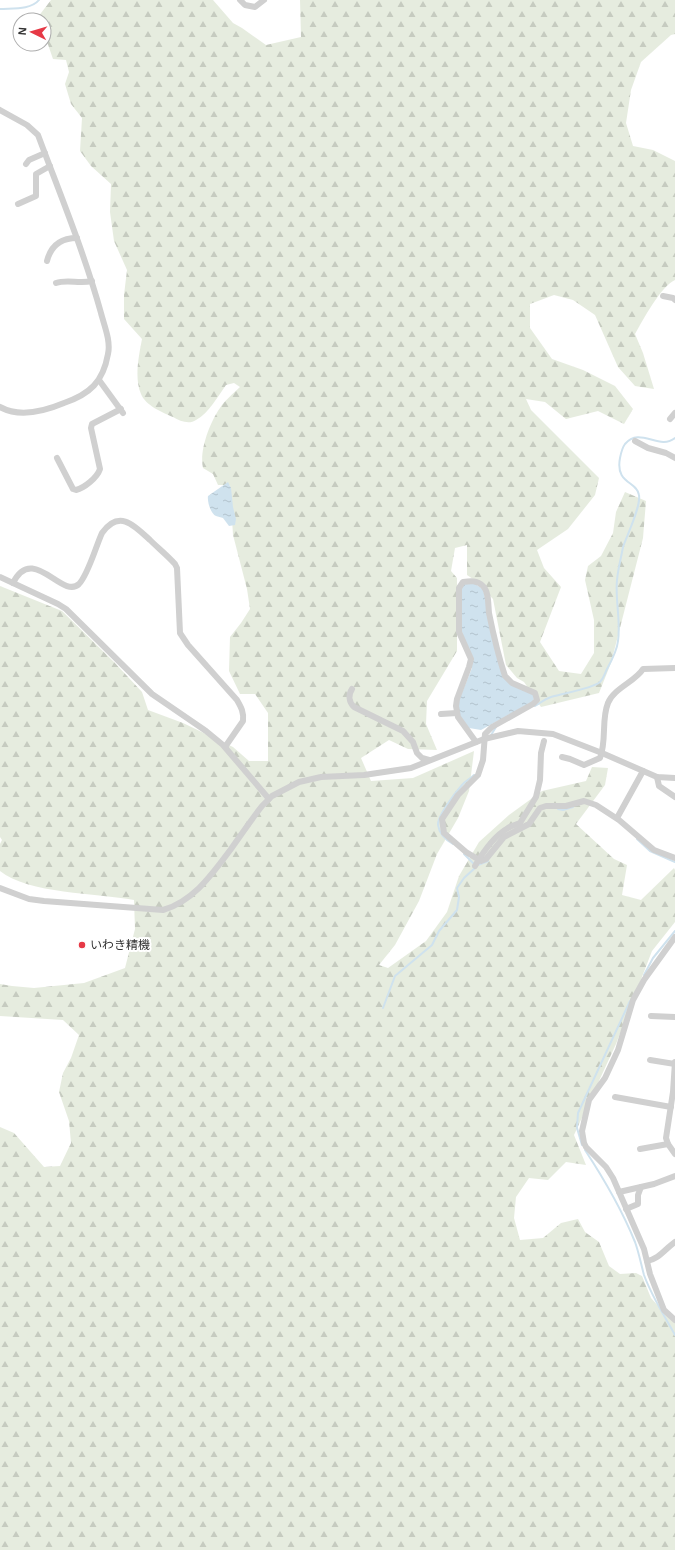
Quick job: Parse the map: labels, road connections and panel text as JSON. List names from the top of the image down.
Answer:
{
  "places": ["いわき精機"],
  "north": "left"
}
